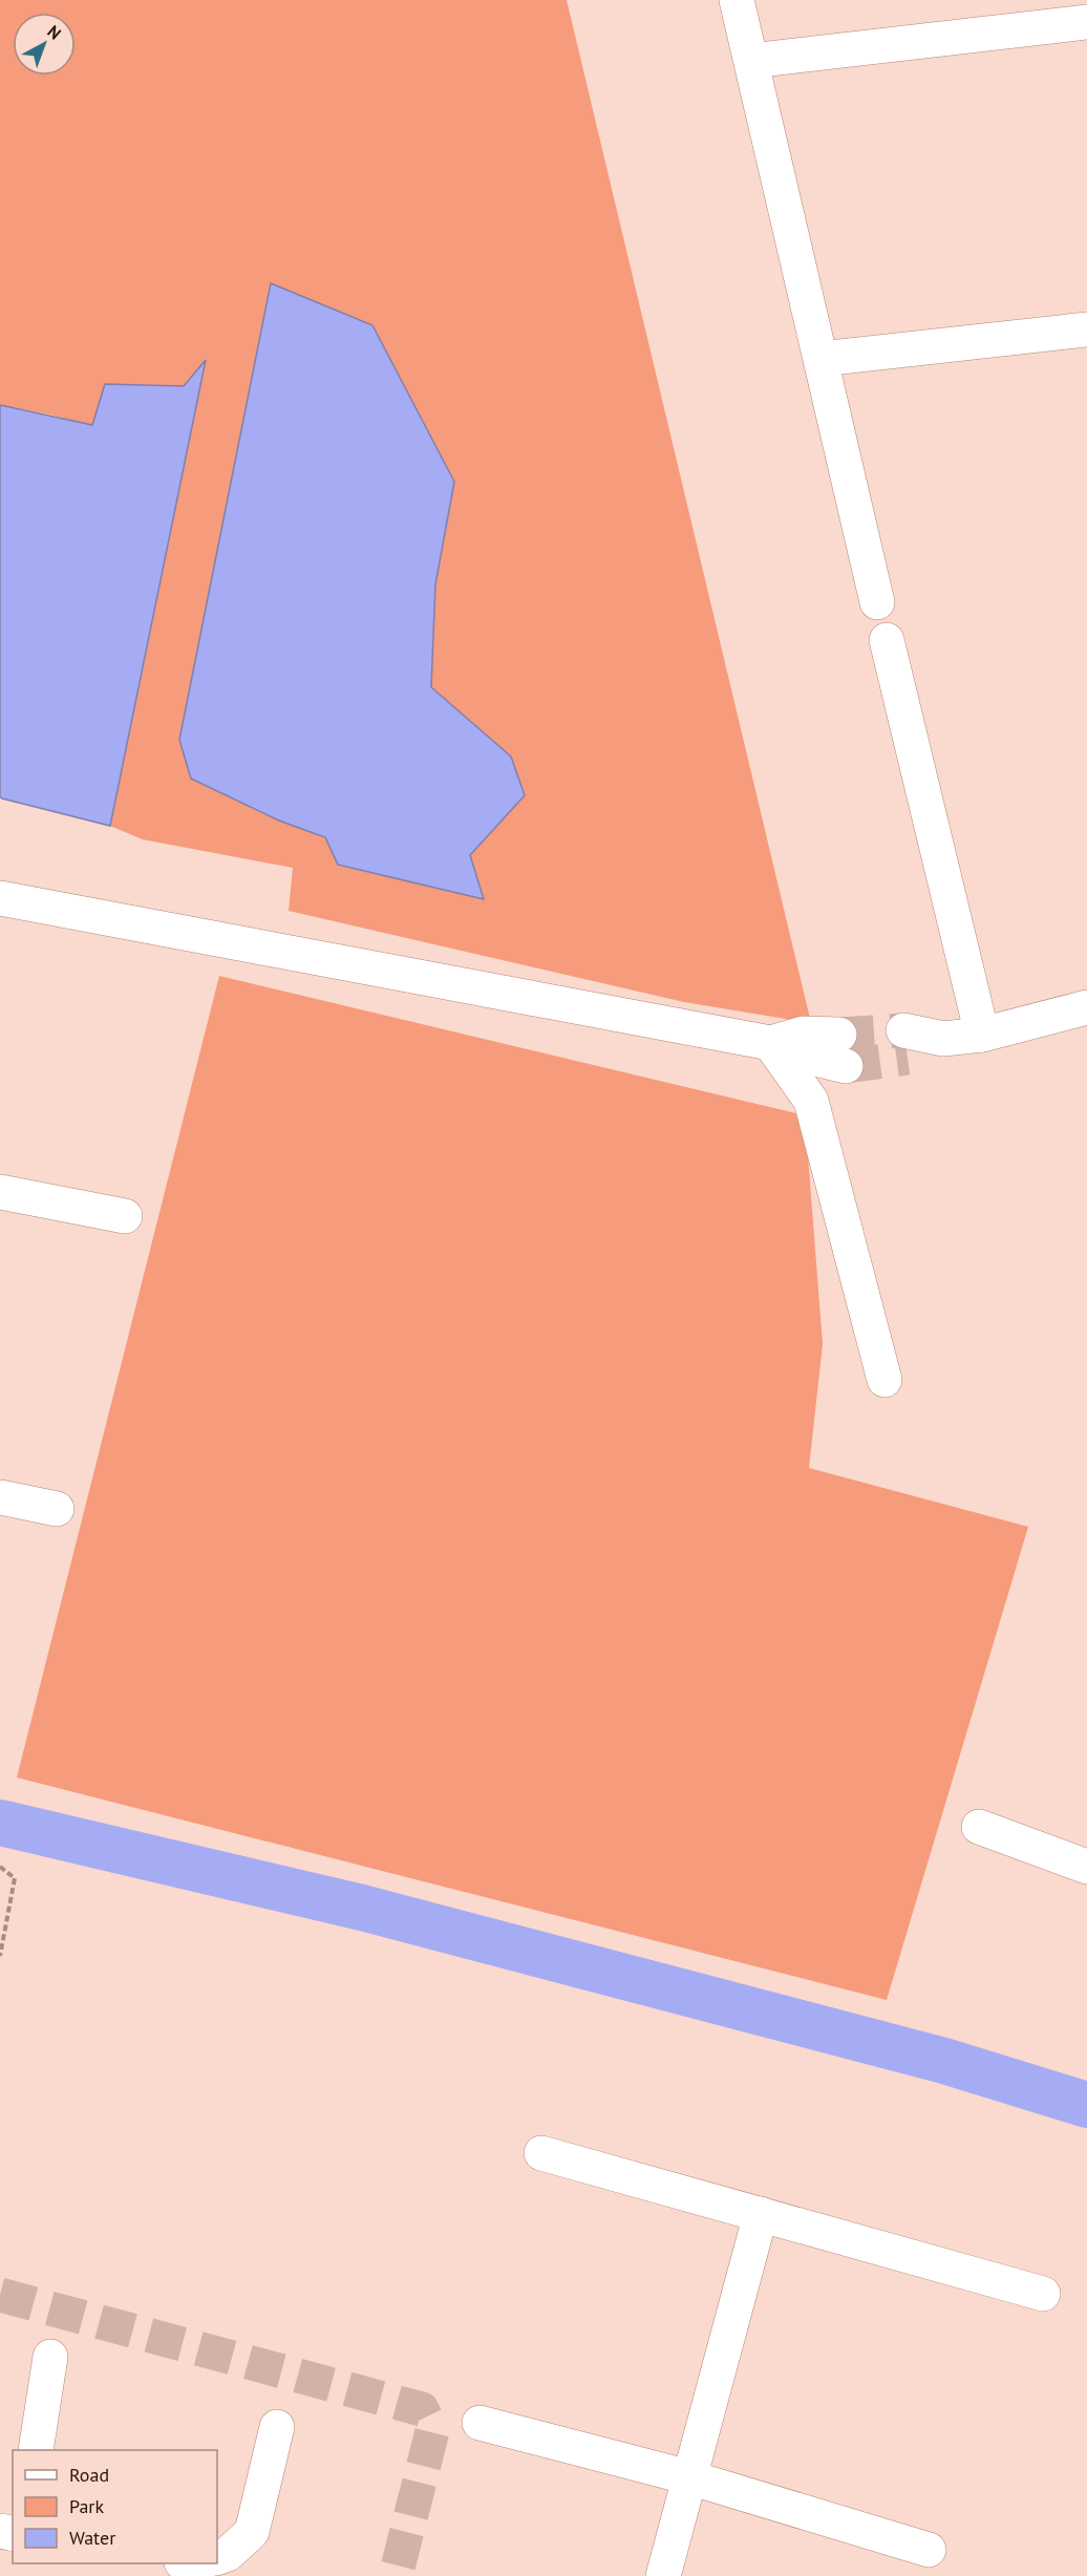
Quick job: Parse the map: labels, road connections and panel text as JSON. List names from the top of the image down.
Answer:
{
  "legend": ["Road", "Park", "Water"],
  "north": "top right"
}
